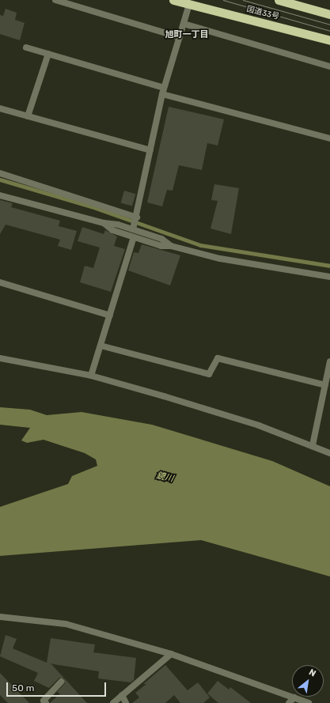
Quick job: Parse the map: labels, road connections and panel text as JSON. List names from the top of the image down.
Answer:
{
  "streets": {
    "highway": ["国道33号"]
  },
  "districts": ["旭町一丁目"],
  "water": ["鏡川"],
  "scale_bar": "50 m",
  "north": "top right"
}
